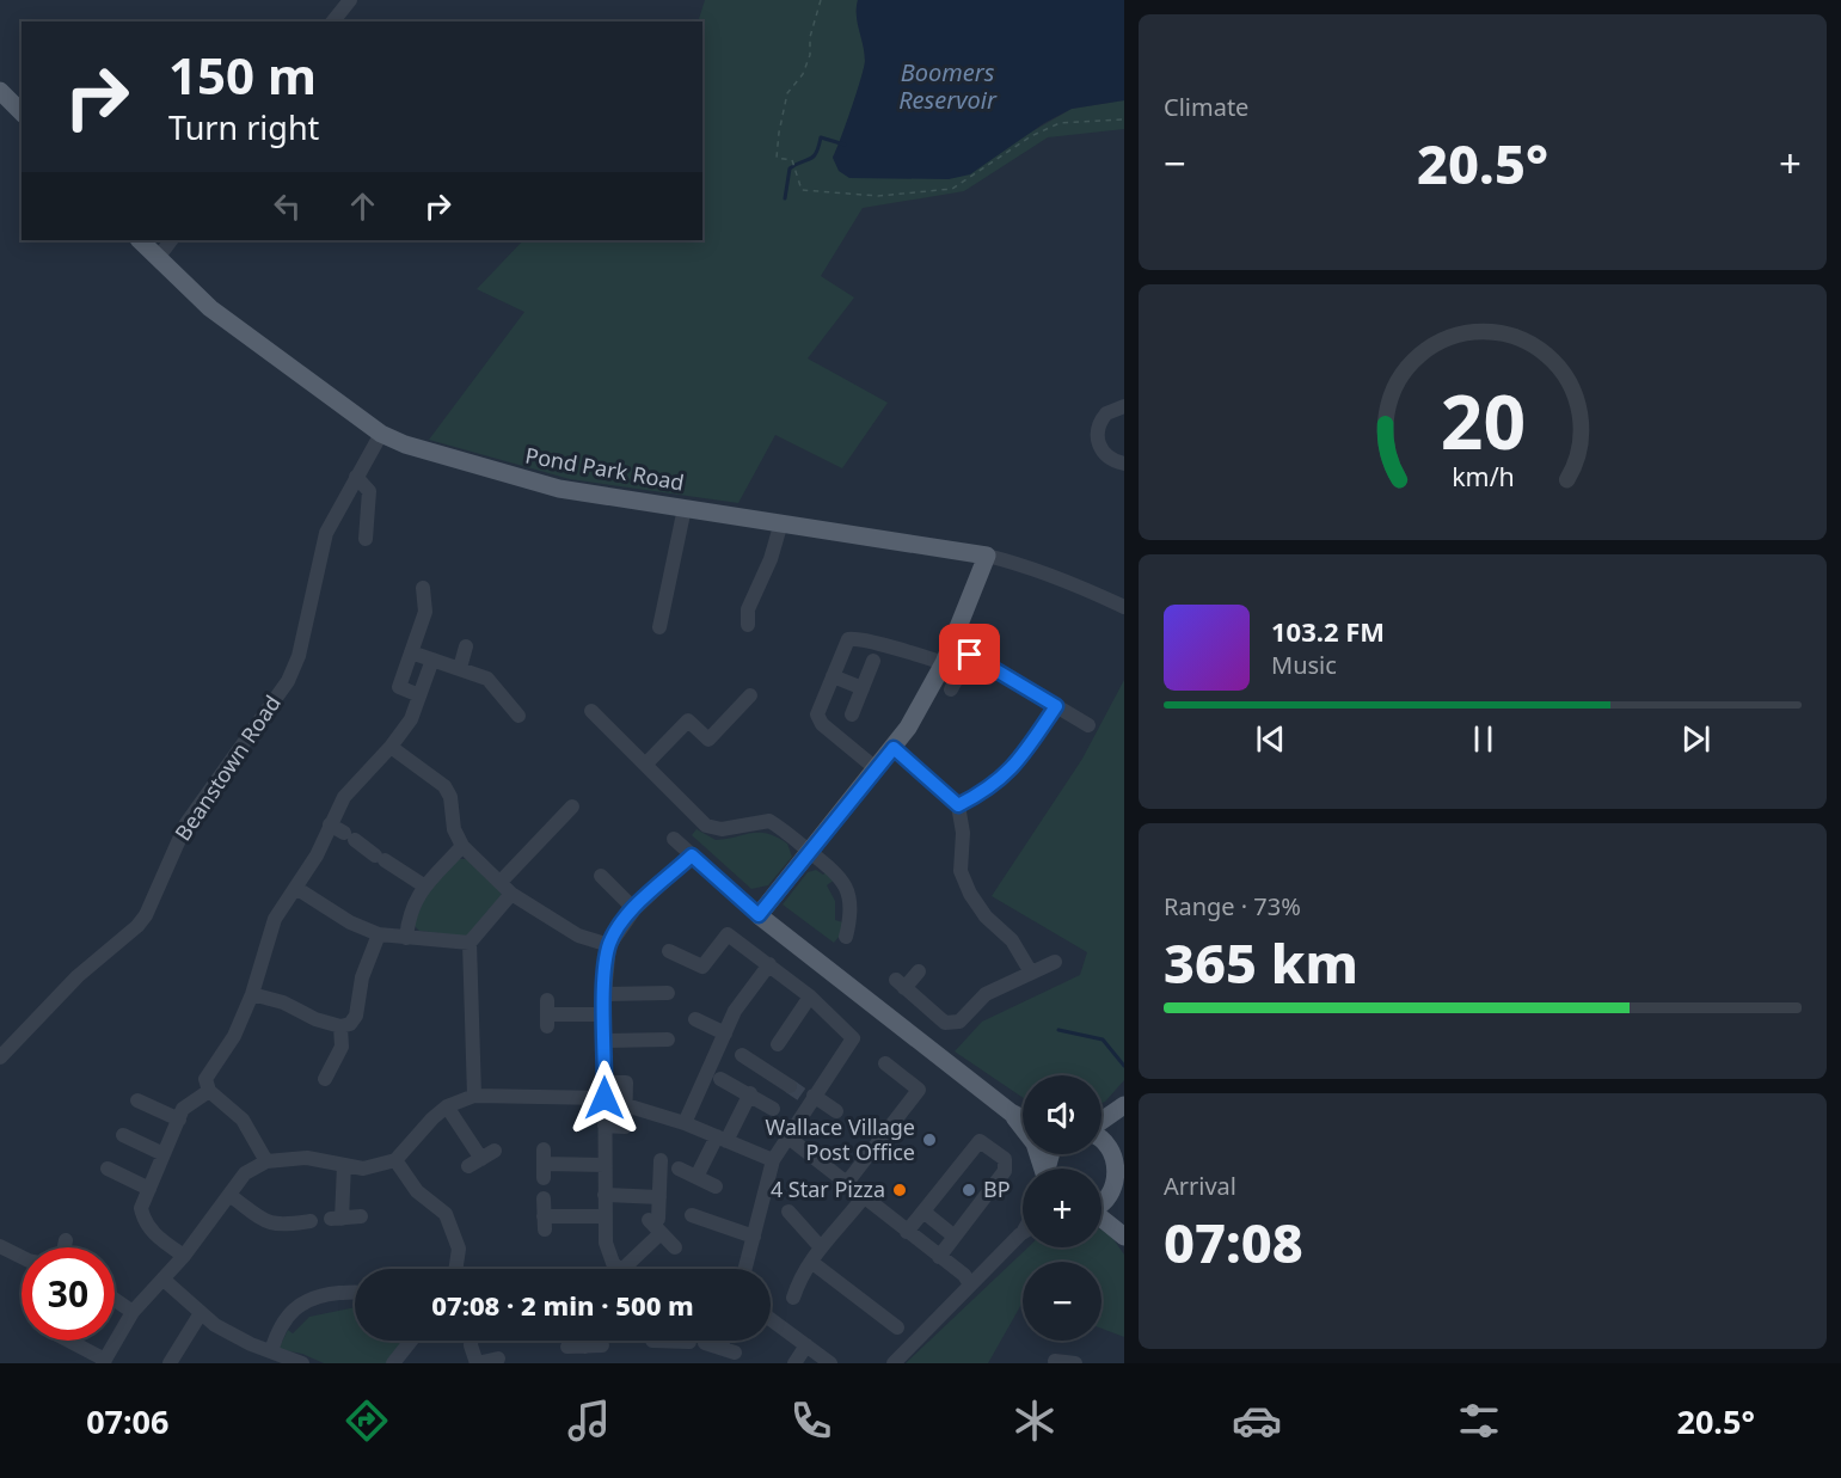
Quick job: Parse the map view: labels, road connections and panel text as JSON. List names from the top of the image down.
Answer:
{
  "streets": {
    "main road": ["Pond Park Road"],
    "street": ["Beanstown Road"]
  },
  "crossings": [
    ["Pond Park Road", "Beanstown Road"]
  ],
  "water": ["Boomers Reservoir"],
  "places": ["Wallace Village Post Office", "4 Star Pizza", "BP"],
  "page": {
    "tile": [
      "Climate",
      ["Range · 73%", "365 km"],
      ["Arrival", "07:08"]
    ],
    "turn": ["150 m", "Turn right"],
    "heat": ["−", "20.5°", "+"],
    "song": ["103.2 FM", "Music"],
    "map_buttons": ["+", "−"],
    "limit": "30",
    "trip": "07:08 · 2 min · 500 m",
    "tabs": ["07:06", "20.5°"],
    "gauge": ["20", "km/h"]
  }
}
